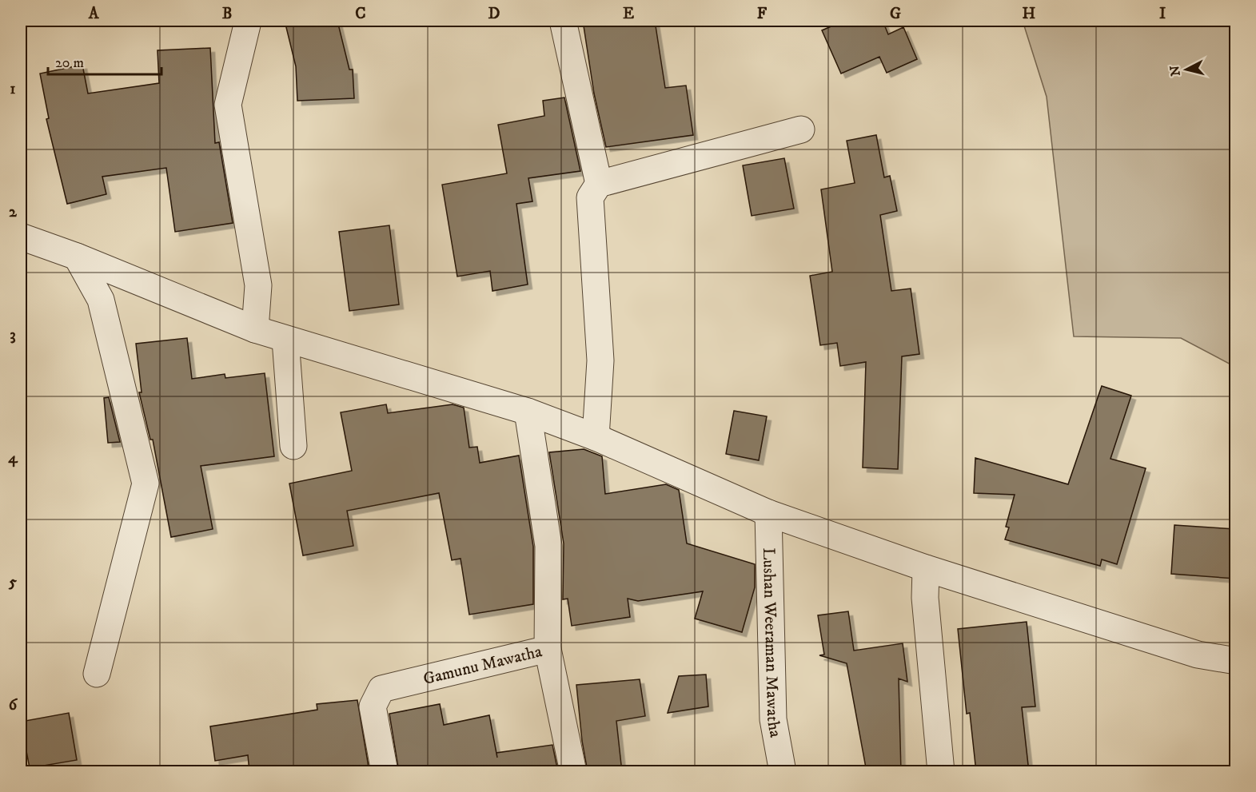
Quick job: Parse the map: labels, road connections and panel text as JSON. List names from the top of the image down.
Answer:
{
  "streets": {
    "street": ["Lushan Weeraman Mawatha", "Gamunu Mawatha"]
  },
  "scale_bar": "20 m",
  "north": "left",
  "grid": {
    "columns": [
      "A",
      "B",
      "C",
      "D",
      "E",
      "F",
      "G",
      "H",
      "I"
    ],
    "rows": [
      "1",
      "2",
      "3",
      "4",
      "5",
      "6"
    ]
  }
}
